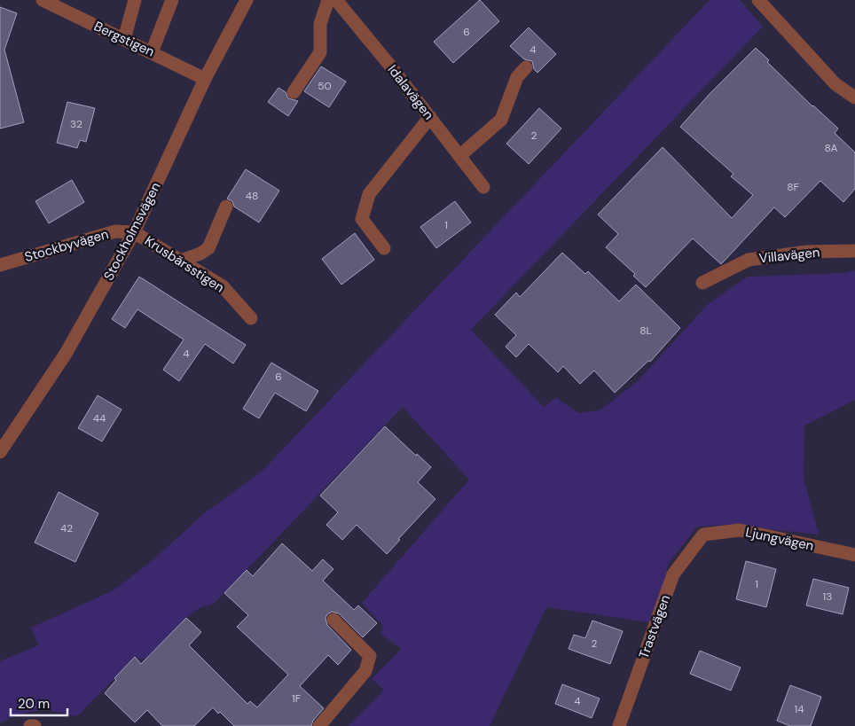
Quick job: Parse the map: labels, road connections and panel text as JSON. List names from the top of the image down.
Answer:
{
  "streets": {
    "street": [
      "Bergstigen",
      "Idalavägen",
      "Stockholmsvägen",
      "Stockbyvägen",
      "Villavägen",
      "Krusbärsstigen",
      "Ljungvägen",
      "Trastvägen"
    ]
  },
  "crossings": [
    ["Bergstigen", "Stockholmsvägen"],
    ["Stockholmsvägen", "Stockbyvägen"],
    ["Stockholmsvägen", "Krusbärsstigen"],
    ["Stockbyvägen", "Krusbärsstigen"],
    ["Ljungvägen", "Trastvägen"]
  ],
  "house_numbers": [
    "6",
    "4",
    "50",
    "32",
    "2",
    "8A",
    "8F",
    "48",
    "1",
    "8L",
    "4",
    "6",
    "44",
    "42",
    "1",
    "13",
    "2",
    "1F",
    "4",
    "14"
  ],
  "scale_bar": "20 m"
}
